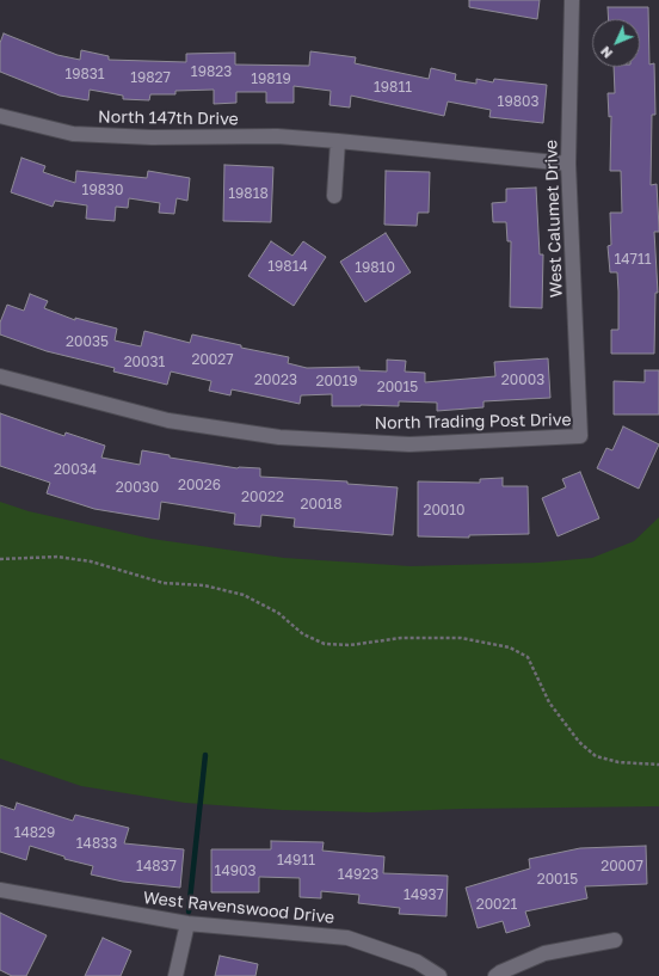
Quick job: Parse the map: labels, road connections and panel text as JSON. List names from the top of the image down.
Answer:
{
  "streets": {
    "street": [
      "North 147th Drive",
      "West Calumet Drive",
      "North Trading Post Drive",
      "West Ravenswood Drive"
    ]
  },
  "crossings": [
    ["North 147th Drive", "West Calumet Drive"],
    ["West Calumet Drive", "North Trading Post Drive"]
  ],
  "house_numbers": [
    "19823",
    "19831",
    "19827",
    "19819",
    "19811",
    "19803",
    "19830",
    "19818",
    "14711",
    "19814",
    "19810",
    "20035",
    "20027",
    "20031",
    "20023",
    "20003",
    "20019",
    "20015",
    "20034",
    "20026",
    "20030",
    "20022",
    "20018",
    "20010",
    "14829",
    "14833",
    "14911",
    "14837",
    "20007",
    "14903",
    "14923",
    "20015",
    "14937",
    "20021"
  ],
  "north": "bottom left"
}
